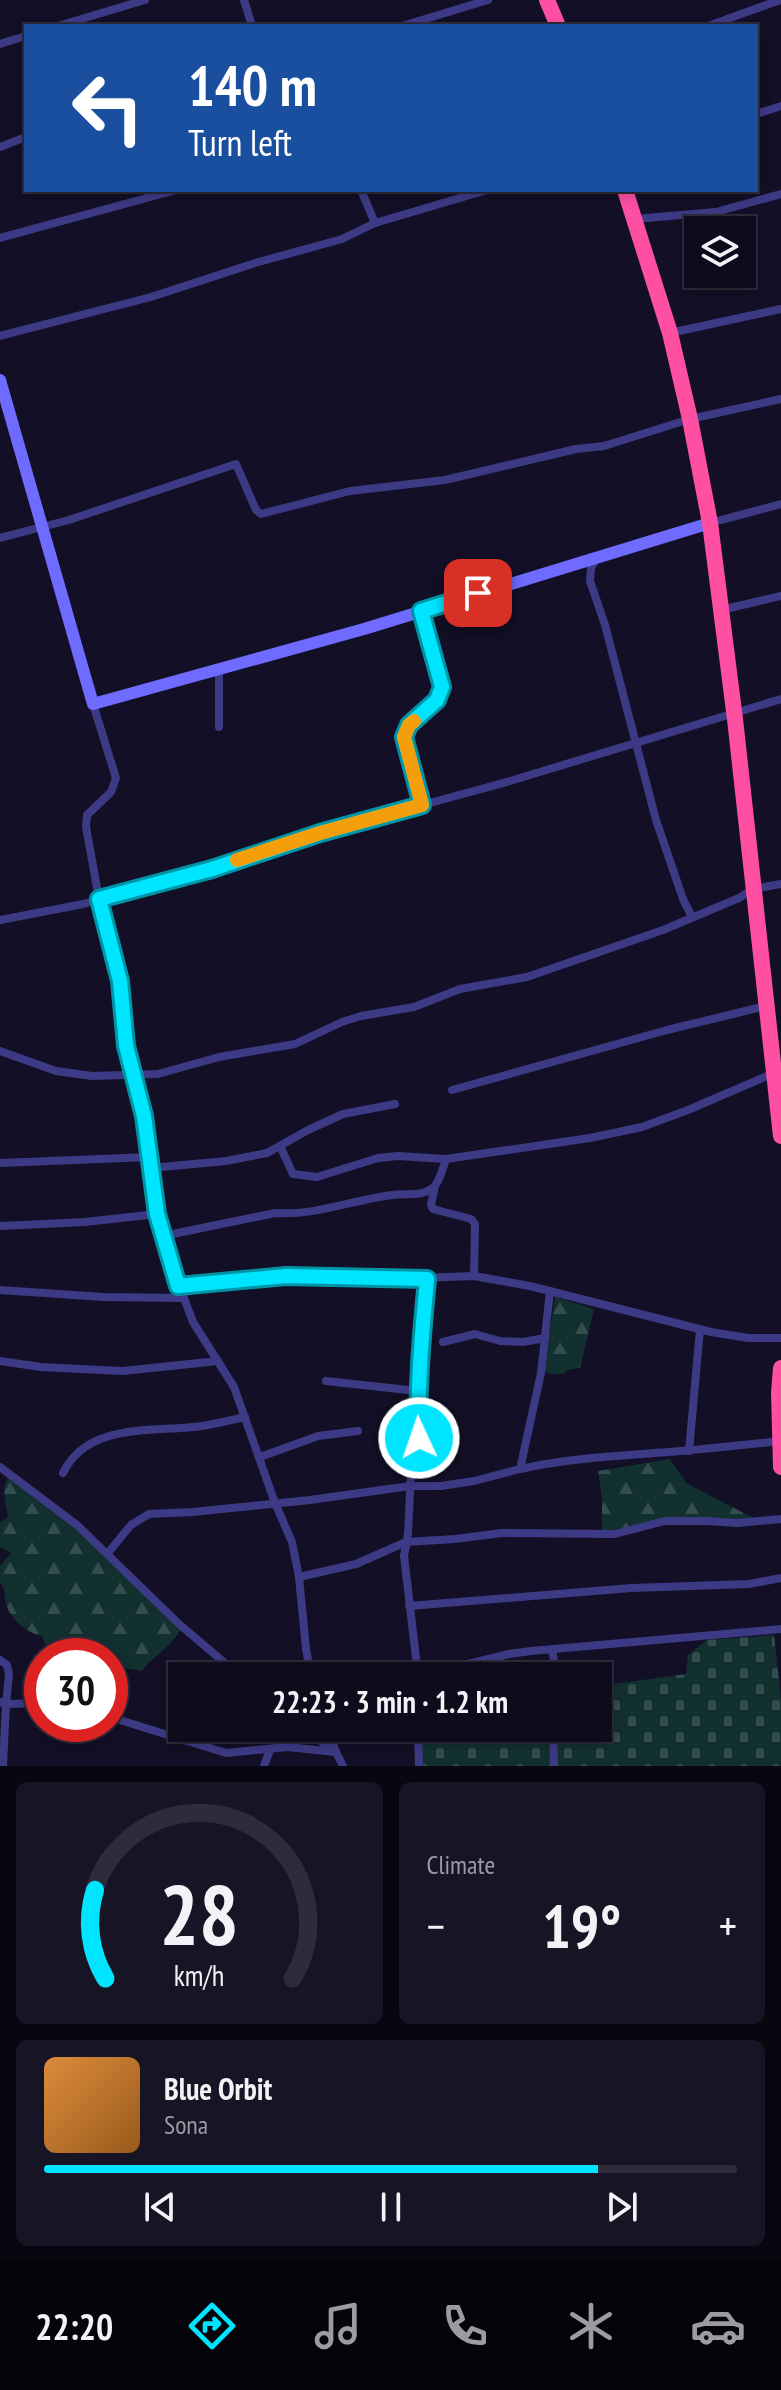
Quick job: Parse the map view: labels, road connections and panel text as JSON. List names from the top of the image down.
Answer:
{
  "page": {
    "turn": ["140 m", "Turn left"],
    "limit": "30",
    "trip": "22:23 · 3 min · 1.2 km",
    "tile": "Climate",
    "heat": ["−", "19°", "+"],
    "song": ["Blue Orbit", "Sona"],
    "tabs": "22:20",
    "gauge": ["28", "km/h"]
  }
}
